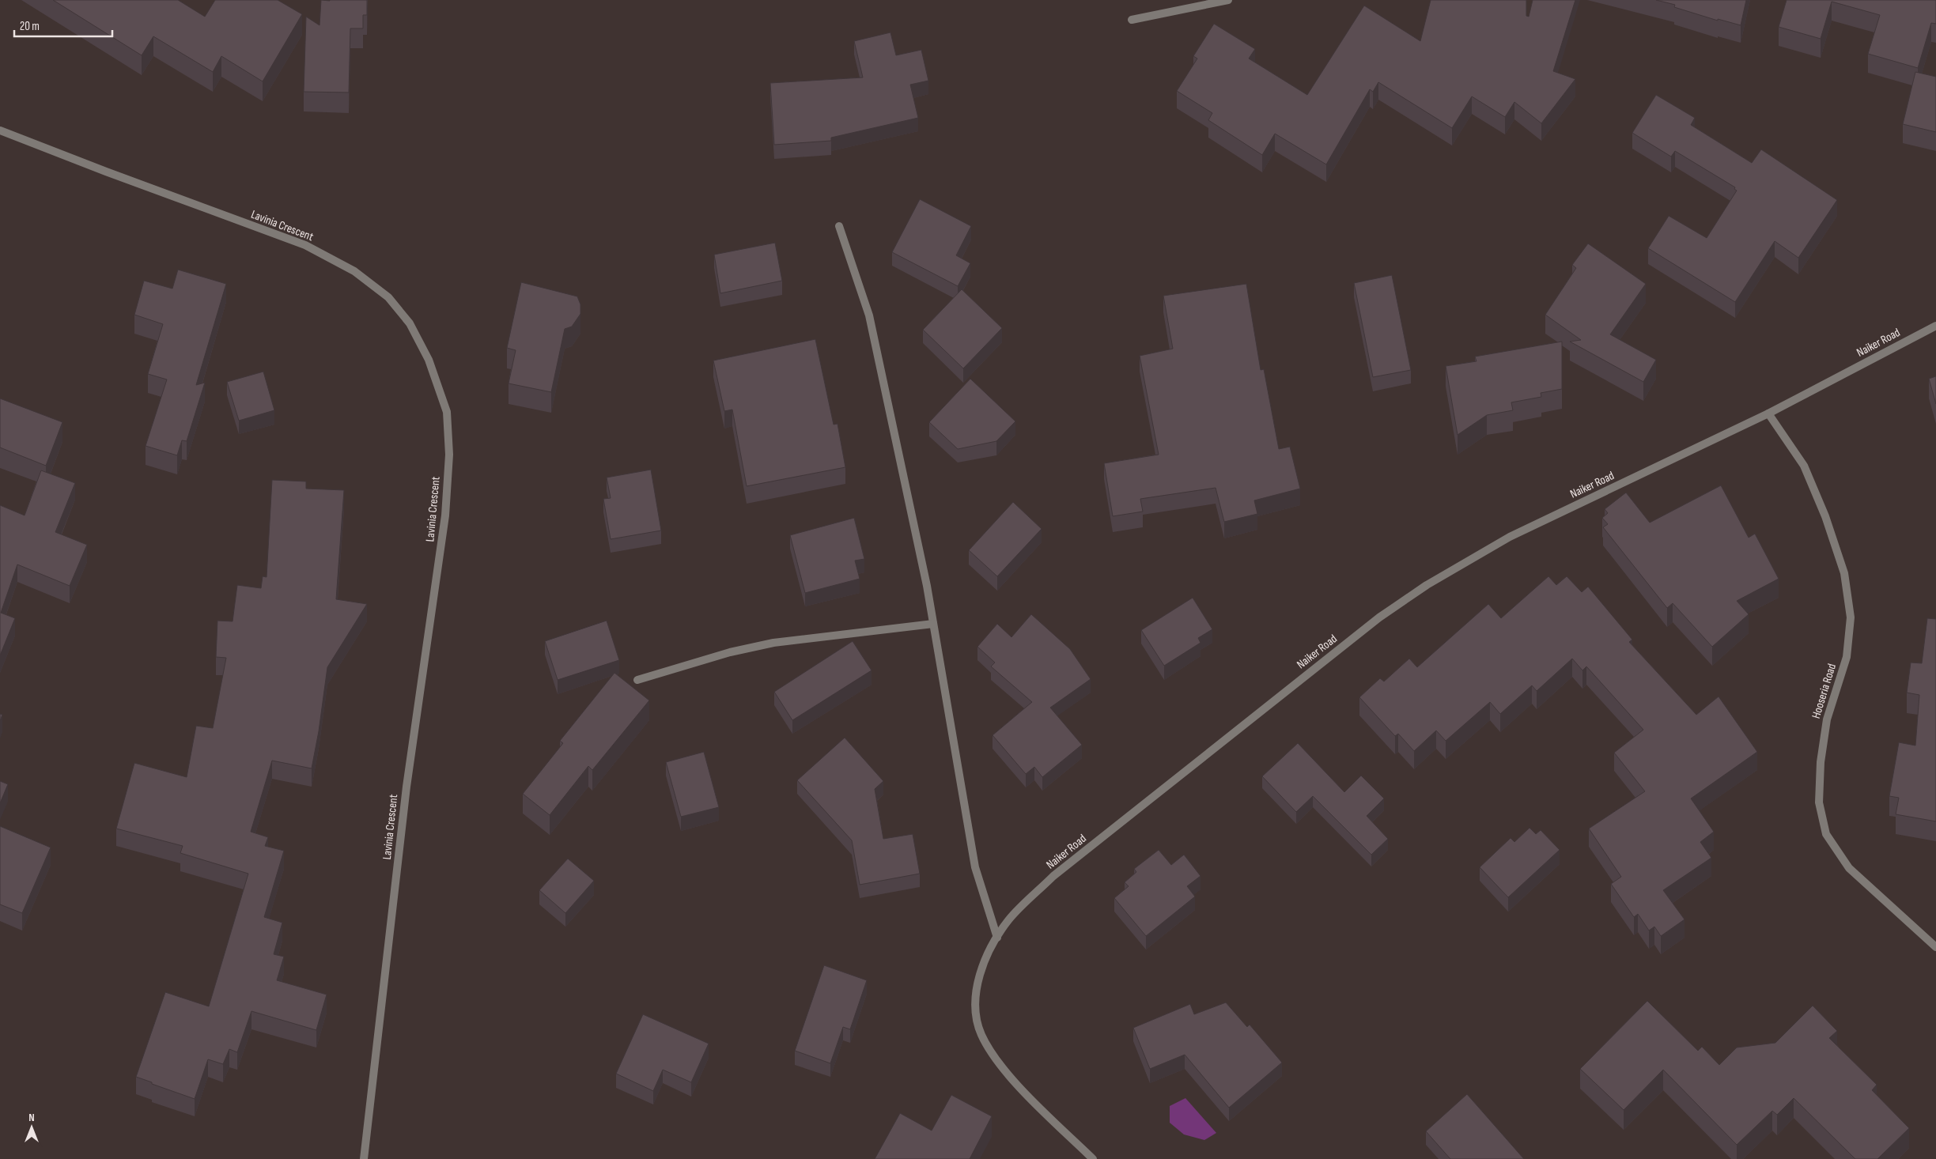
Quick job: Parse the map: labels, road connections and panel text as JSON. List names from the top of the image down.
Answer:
{
  "streets": {
    "street": ["Lavinia Crescent", "Naiker Road", "Hooseria Road"]
  },
  "crossings": [
    ["Naiker Road", "Hooseria Road"]
  ],
  "scale_bar": "20 m",
  "north": "top"
}
